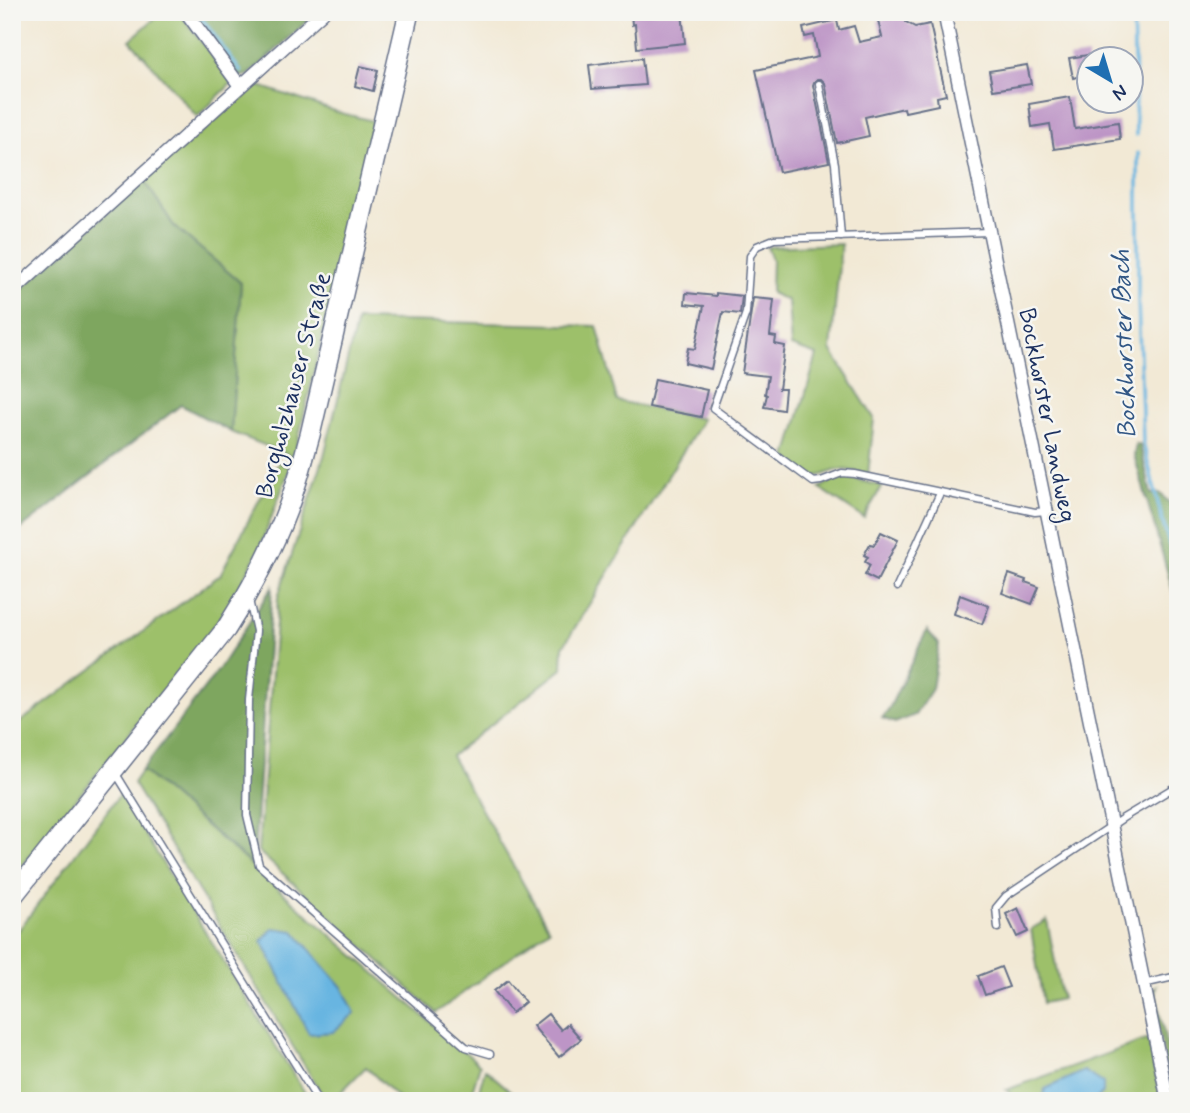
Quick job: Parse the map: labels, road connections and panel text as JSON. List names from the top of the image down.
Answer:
{
  "streets": {
    "main road": ["Borgholzhauser Straße"],
    "street": ["Bockhorster Landweg"]
  },
  "water": ["Bockhorster Bach"],
  "north": "bottom right"
}
